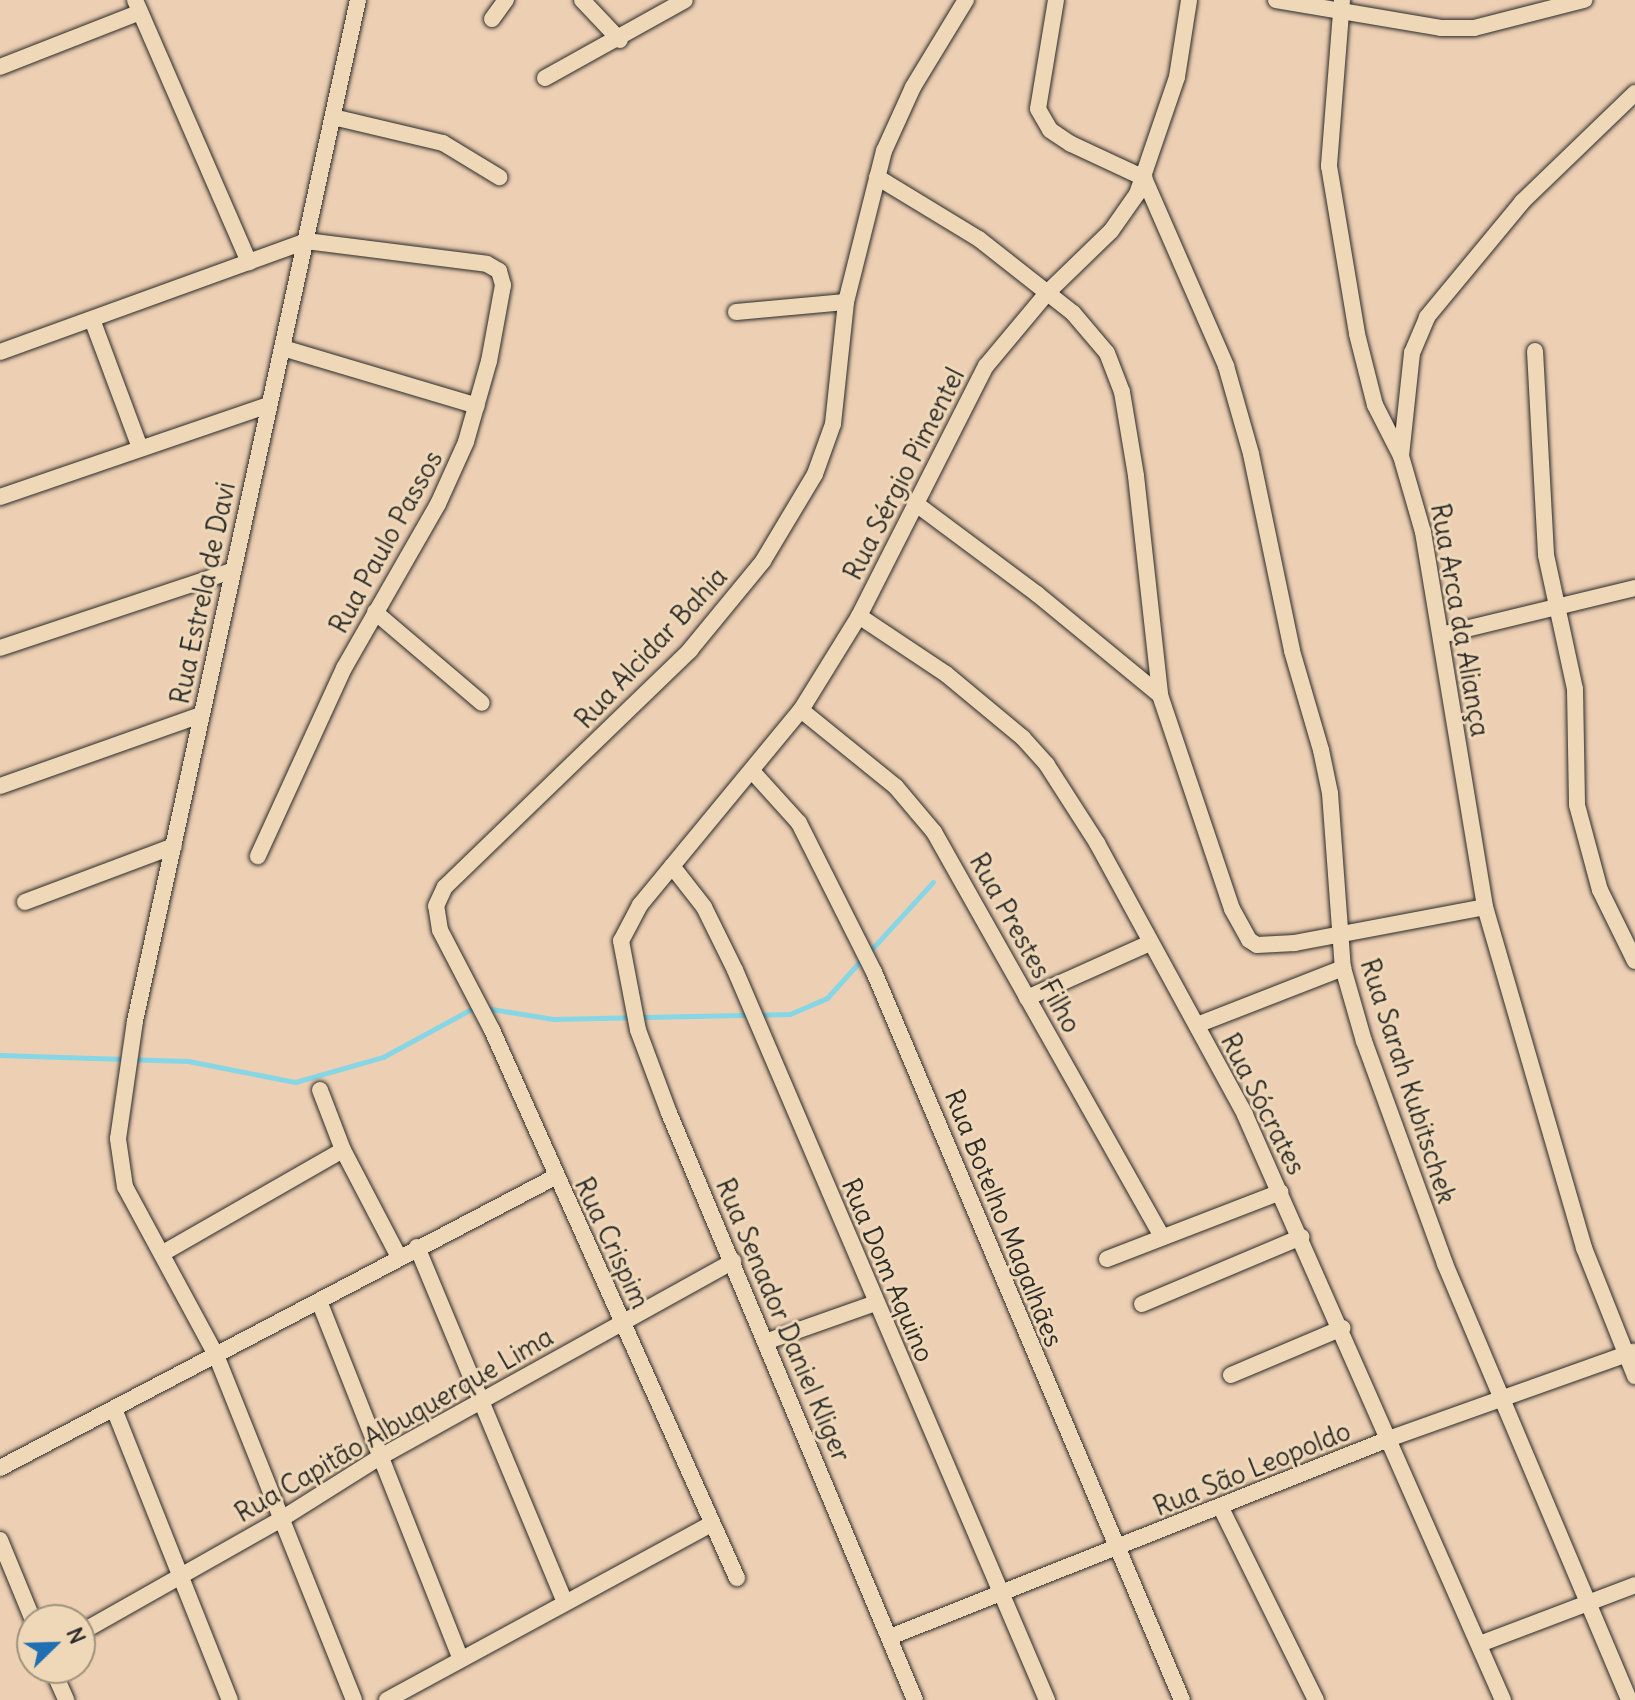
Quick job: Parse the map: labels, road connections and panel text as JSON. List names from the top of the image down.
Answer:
{
  "streets": {
    "street": [
      "Rua Sérgio Pimentel",
      "Rua Paulo Passos",
      "Rua Estrela de Davi",
      "Rua Arca da Aliança",
      "Rua Alcidar Bahia",
      "Rua Prestes Filho",
      "Rua Sarah Kubitschek",
      "Rua Sócrates",
      "Rua Botelho Magalhães",
      "Rua Crispim",
      "Rua Dom Aquino",
      "Rua Senador Daniel Kliger",
      "Rua Capitão Albuquerque Lima",
      "Rua São Leopoldo"
    ]
  },
  "crossings": [
    ["Rua Sérgio Pimentel", "Rua Prestes Filho"],
    ["Rua Sérgio Pimentel", "Rua Sarah Kubitschek"],
    ["Rua Sérgio Pimentel", "Rua Sócrates"],
    ["Rua Sérgio Pimentel", "Rua Botelho Magalhães"],
    ["Rua Sérgio Pimentel", "Rua Dom Aquino"],
    ["Rua Sérgio Pimentel", "Rua Senador Daniel Kliger"],
    ["Rua Paulo Passos", "Rua Estrela de Davi"],
    ["Rua Estrela de Davi", "Rua Capitão Albuquerque Lima"],
    ["Rua Arca da Aliança", "Rua São Leopoldo"],
    ["Rua Alcidar Bahia", "Rua Crispim"],
    ["Rua Sarah Kubitschek", "Rua São Leopoldo"],
    ["Rua Sócrates", "Rua São Leopoldo"],
    ["Rua Botelho Magalhães", "Rua São Leopoldo"],
    ["Rua Crispim", "Rua Capitão Albuquerque Lima"],
    ["Rua Dom Aquino", "Rua São Leopoldo"],
    ["Rua Senador Daniel Kliger", "Rua Capitão Albuquerque Lima"],
    ["Rua Senador Daniel Kliger", "Rua São Leopoldo"]
  ],
  "north": "top right"
}
